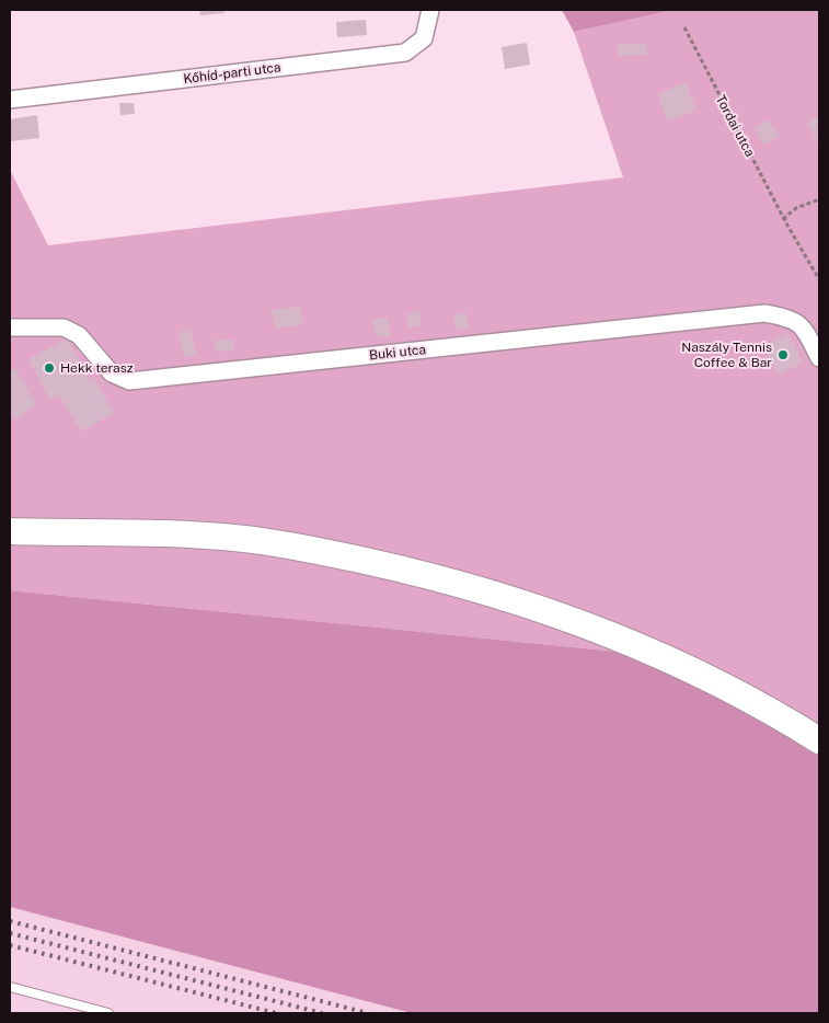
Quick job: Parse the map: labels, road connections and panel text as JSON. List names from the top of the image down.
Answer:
{
  "streets": {
    "street": ["Kőhíd-parti utca", "Buki utca"],
    "path": ["Tordai utca"]
  },
  "places": ["Naszály Tennis Coffee & Bar", "Hekk terasz"]
}
